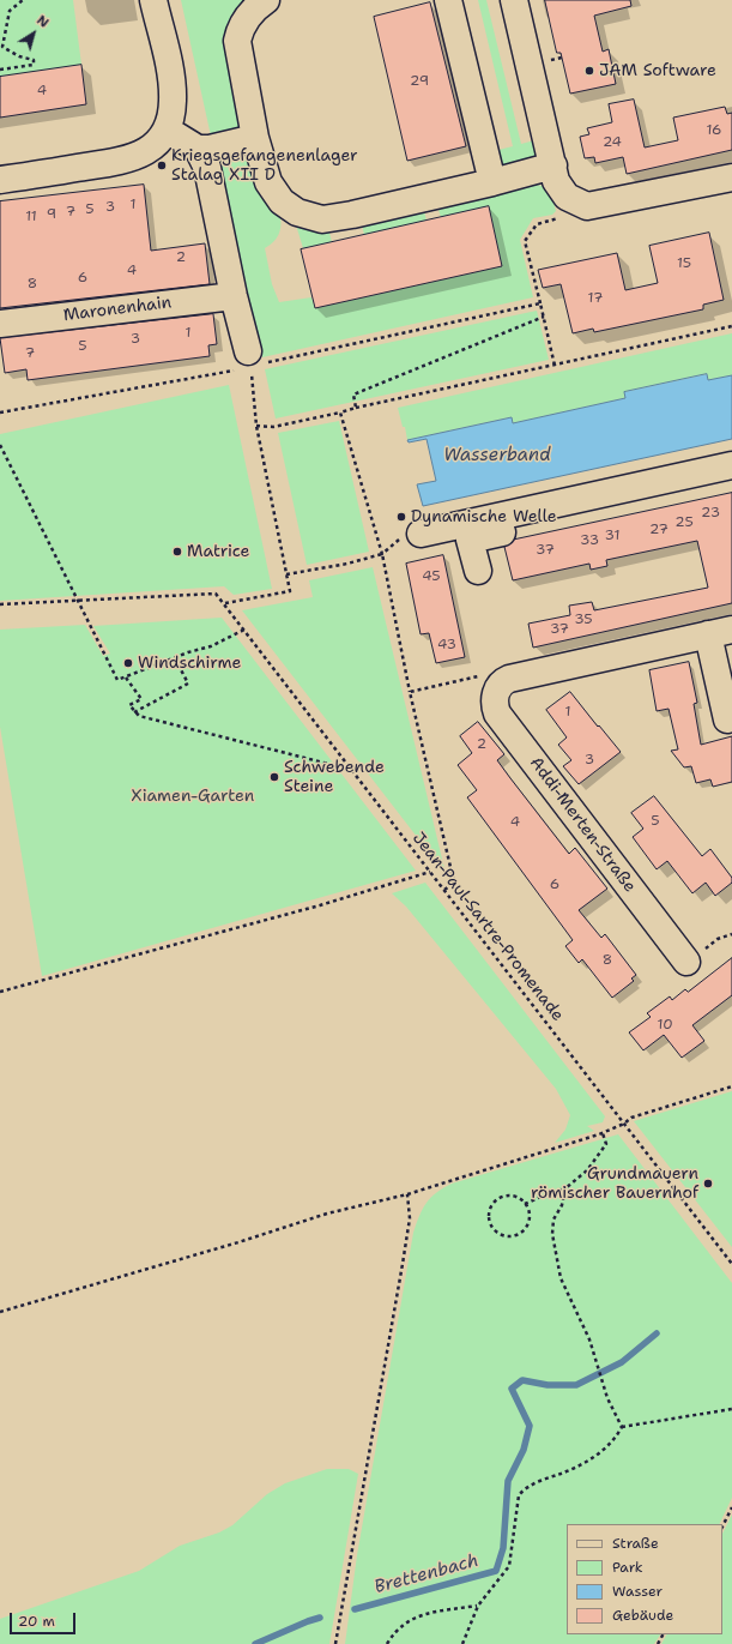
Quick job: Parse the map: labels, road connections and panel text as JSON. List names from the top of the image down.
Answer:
{
  "streets": {
    "street": ["Maronenhain", "Addi-Merten-Straße"],
    "path": ["Jean-Paul-Sartre-Promenade"]
  },
  "water": ["Wasserband", "Brettenbach"],
  "parks": ["Xiamen-Garten"],
  "places": [
    "JAM Software",
    "Kriegsgefangenenlager Stalag XII D",
    "Dynamische Welle",
    "Matrice",
    "Windschirme",
    "Schwebende Steine",
    "Grundmauern römischer Bauernhof"
  ],
  "house_numbers": [
    "29",
    "4",
    "16",
    "24",
    "1",
    "3",
    "5",
    "7",
    "9",
    "11",
    "2",
    "15",
    "4",
    "6",
    "8",
    "17",
    "1",
    "3",
    "5",
    "7",
    "23",
    "25",
    "27",
    "31",
    "33",
    "37",
    "45",
    "35",
    "37",
    "43",
    "1",
    "2",
    "3",
    "5",
    "4",
    "6",
    "8",
    "10"
  ],
  "legend": [
    "Straße",
    "Park",
    "Wasser",
    "Gebäude"
  ],
  "scale_bar": "20 m",
  "north": "top right"
}
